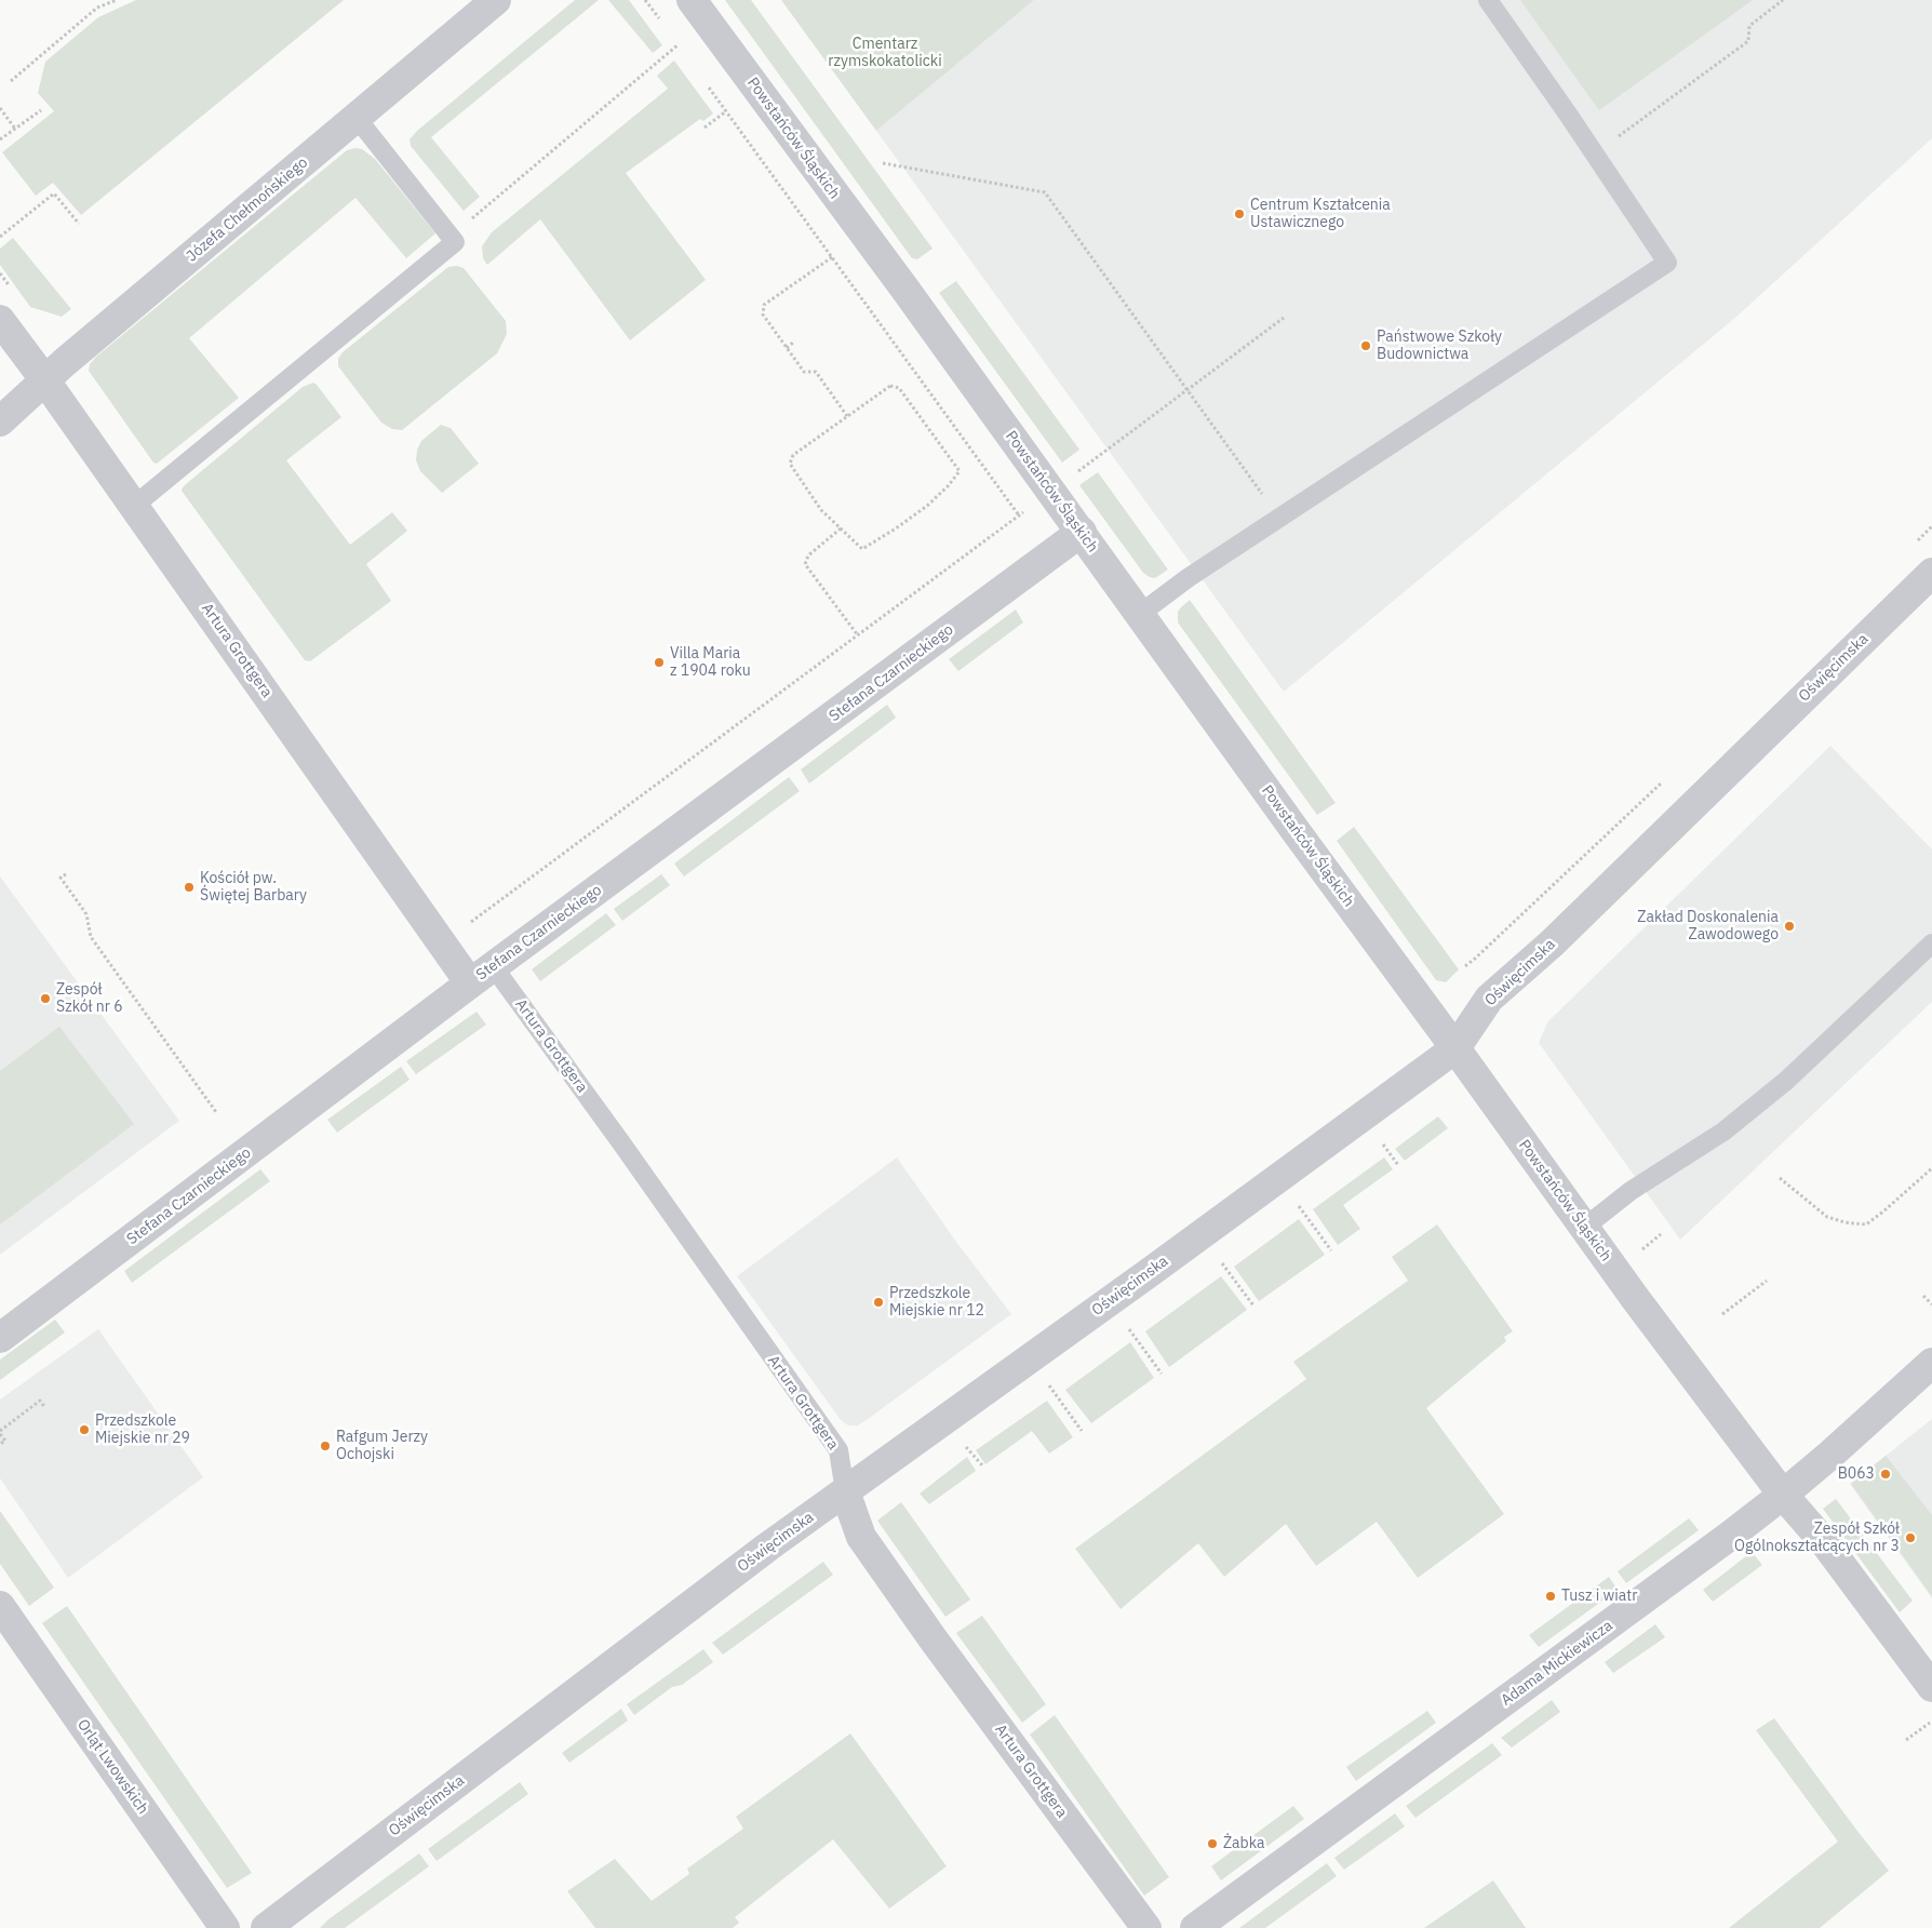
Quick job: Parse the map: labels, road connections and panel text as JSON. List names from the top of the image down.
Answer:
{
  "streets": {
    "street": [
      "Powstańców Śląskich",
      "Józefa Chełmońskiego",
      "Artura Grottgera",
      "Oświęcimska",
      "Stefana Czarnieckiego",
      "Adama Mickiewicza",
      "Orląt Lwowskich"
    ]
  },
  "crossings": [
    ["Powstańców Śląskich", "Oświęcimska"],
    ["Powstańców Śląskich", "Stefana Czarnieckiego"],
    ["Powstańców Śląskich", "Adama Mickiewicza"],
    ["Józefa Chełmońskiego", "Artura Grottgera"],
    ["Artura Grottgera", "Oświęcimska"],
    ["Artura Grottgera", "Stefana Czarnieckiego"]
  ],
  "parks": ["Cmentarz rzymskokatolicki"],
  "places": [
    "Centrum Kształcenia Ustawicznego",
    "Państwowe Szkoły Budownictwa",
    "Villa Maria z 1904 roku",
    "Kościół pw. Świętej Barbary",
    "Zakład Doskonalenia Zawodowego",
    "Zespół Szkół nr 6",
    "Przedszkole Miejskie nr 12",
    "Przedszkole Miejskie nr 29",
    "Rafgum Jerzy Ochojski",
    "B063",
    "Zespół Szkół Ogólnokształcących nr 3",
    "Tusz i wiatr",
    "Żabka"
  ]
}
